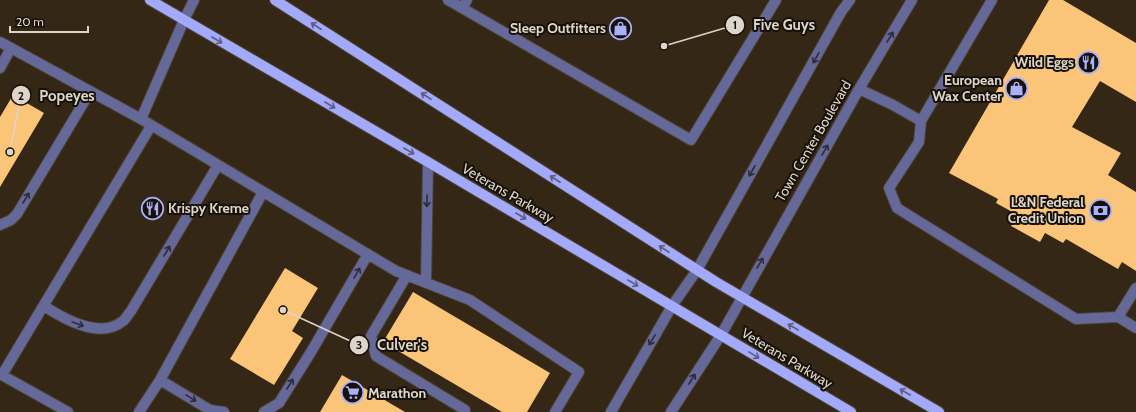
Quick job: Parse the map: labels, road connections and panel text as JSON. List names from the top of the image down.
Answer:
{
  "streets": {
    "main road": ["Veterans Parkway"],
    "street": ["Town Center Boulevard"]
  },
  "crossings": [
    ["Town Center Boulevard", "Veterans Parkway"]
  ],
  "places": {
    "shop": ["Sleep Outfitters", "European Wax Center"],
    "other": ["Five Guys", "Popeyes", "Culver's"],
    "restaurant": ["Wild Eggs", "Krispy Kreme"],
    "bank": ["L&N Federal Credit Union"],
    "supermarket": ["Marathon"]
  },
  "scale_bar": "20 m"
}
